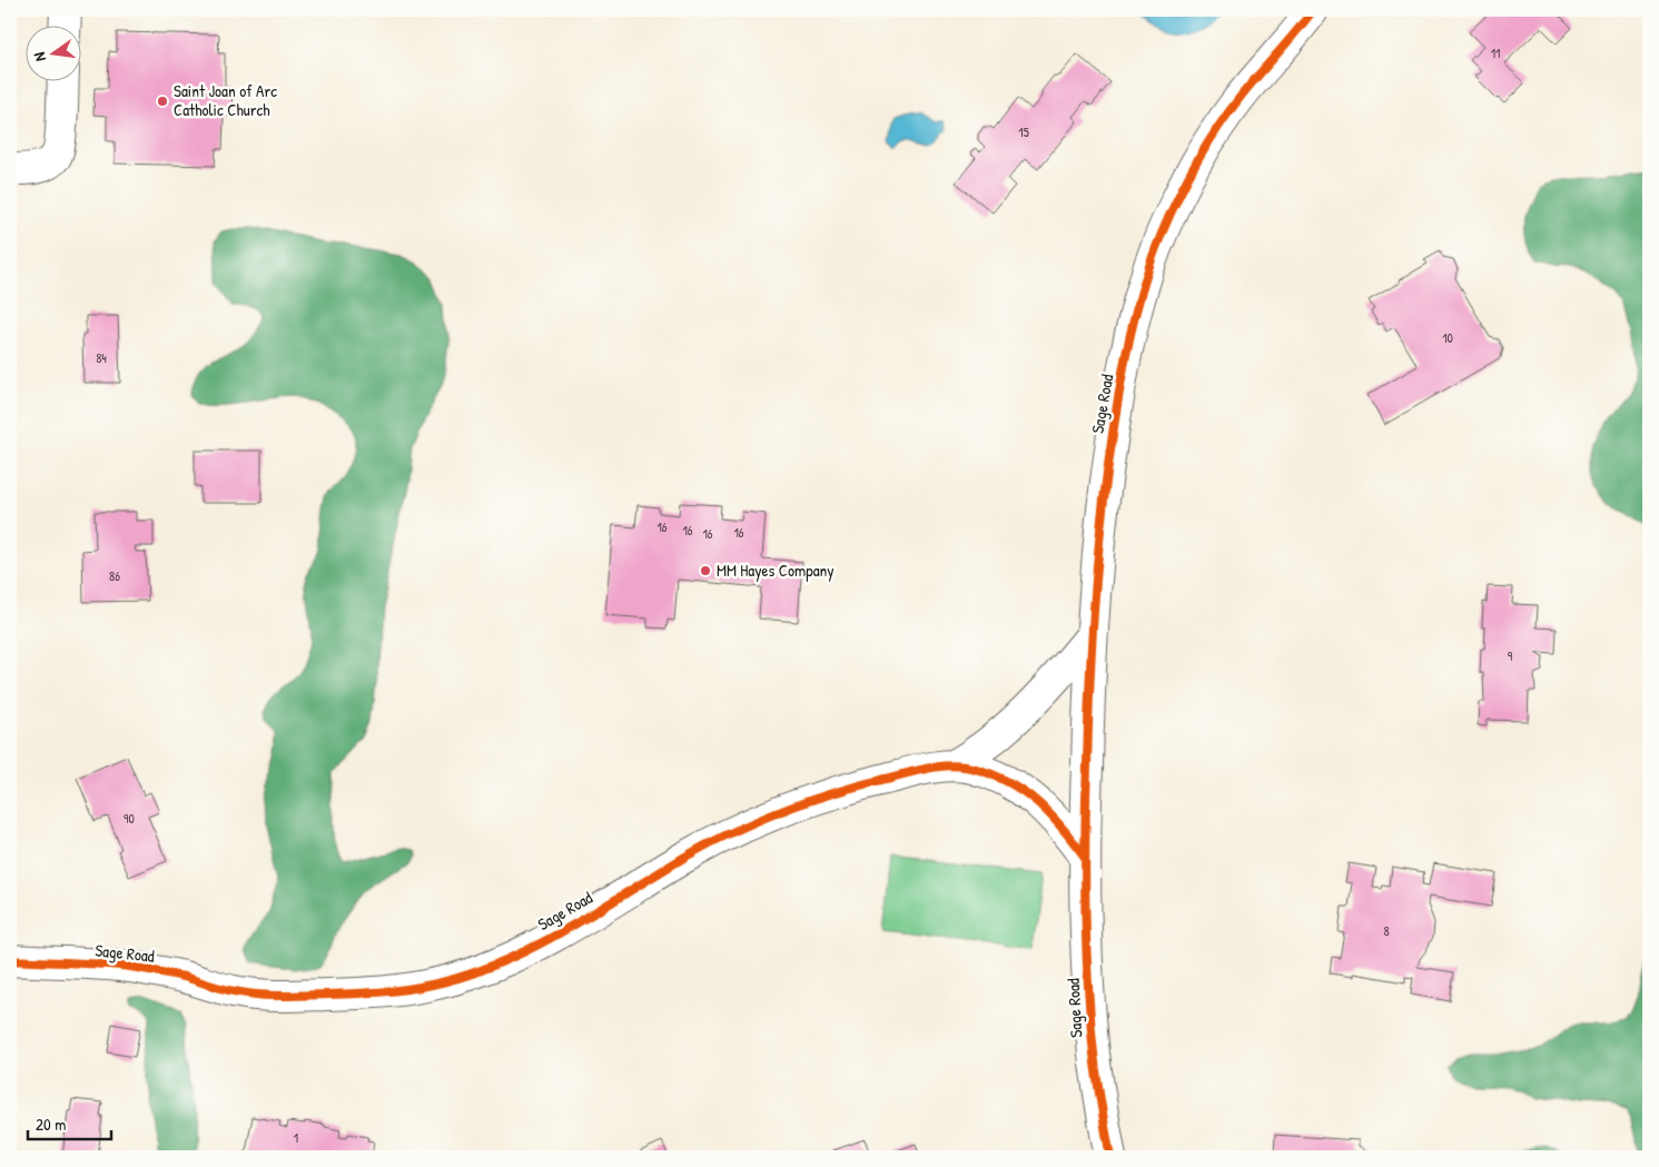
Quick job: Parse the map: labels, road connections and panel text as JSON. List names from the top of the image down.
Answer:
{
  "streets": {
    "street": ["Sage Road"]
  },
  "places": ["Saint Joan of Arc Catholic Church", "MM Hayes Company"],
  "house_numbers": [
    "11",
    "15",
    "10",
    "84",
    "16",
    "16",
    "16",
    "16",
    "86",
    "9",
    "90",
    "8",
    "1"
  ],
  "scale_bar": "20 m",
  "north": "left"
}
